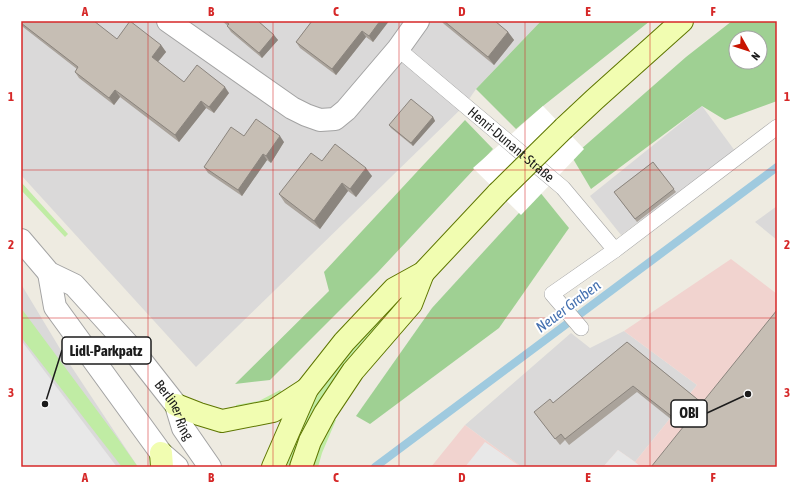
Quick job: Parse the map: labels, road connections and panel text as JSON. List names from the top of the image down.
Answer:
{
  "streets": {
    "street": ["Berliner Ring"],
    "lane": ["Henri-Dunant-Straße"]
  },
  "water": ["Neuer Graben"],
  "places": ["OBI", "Lidl-Parkpatz"],
  "north": "bottom right",
  "grid": {
    "columns": [
      "A",
      "B",
      "C",
      "D",
      "E",
      "F"
    ],
    "rows": ["1", "2", "3"]
  }
}
